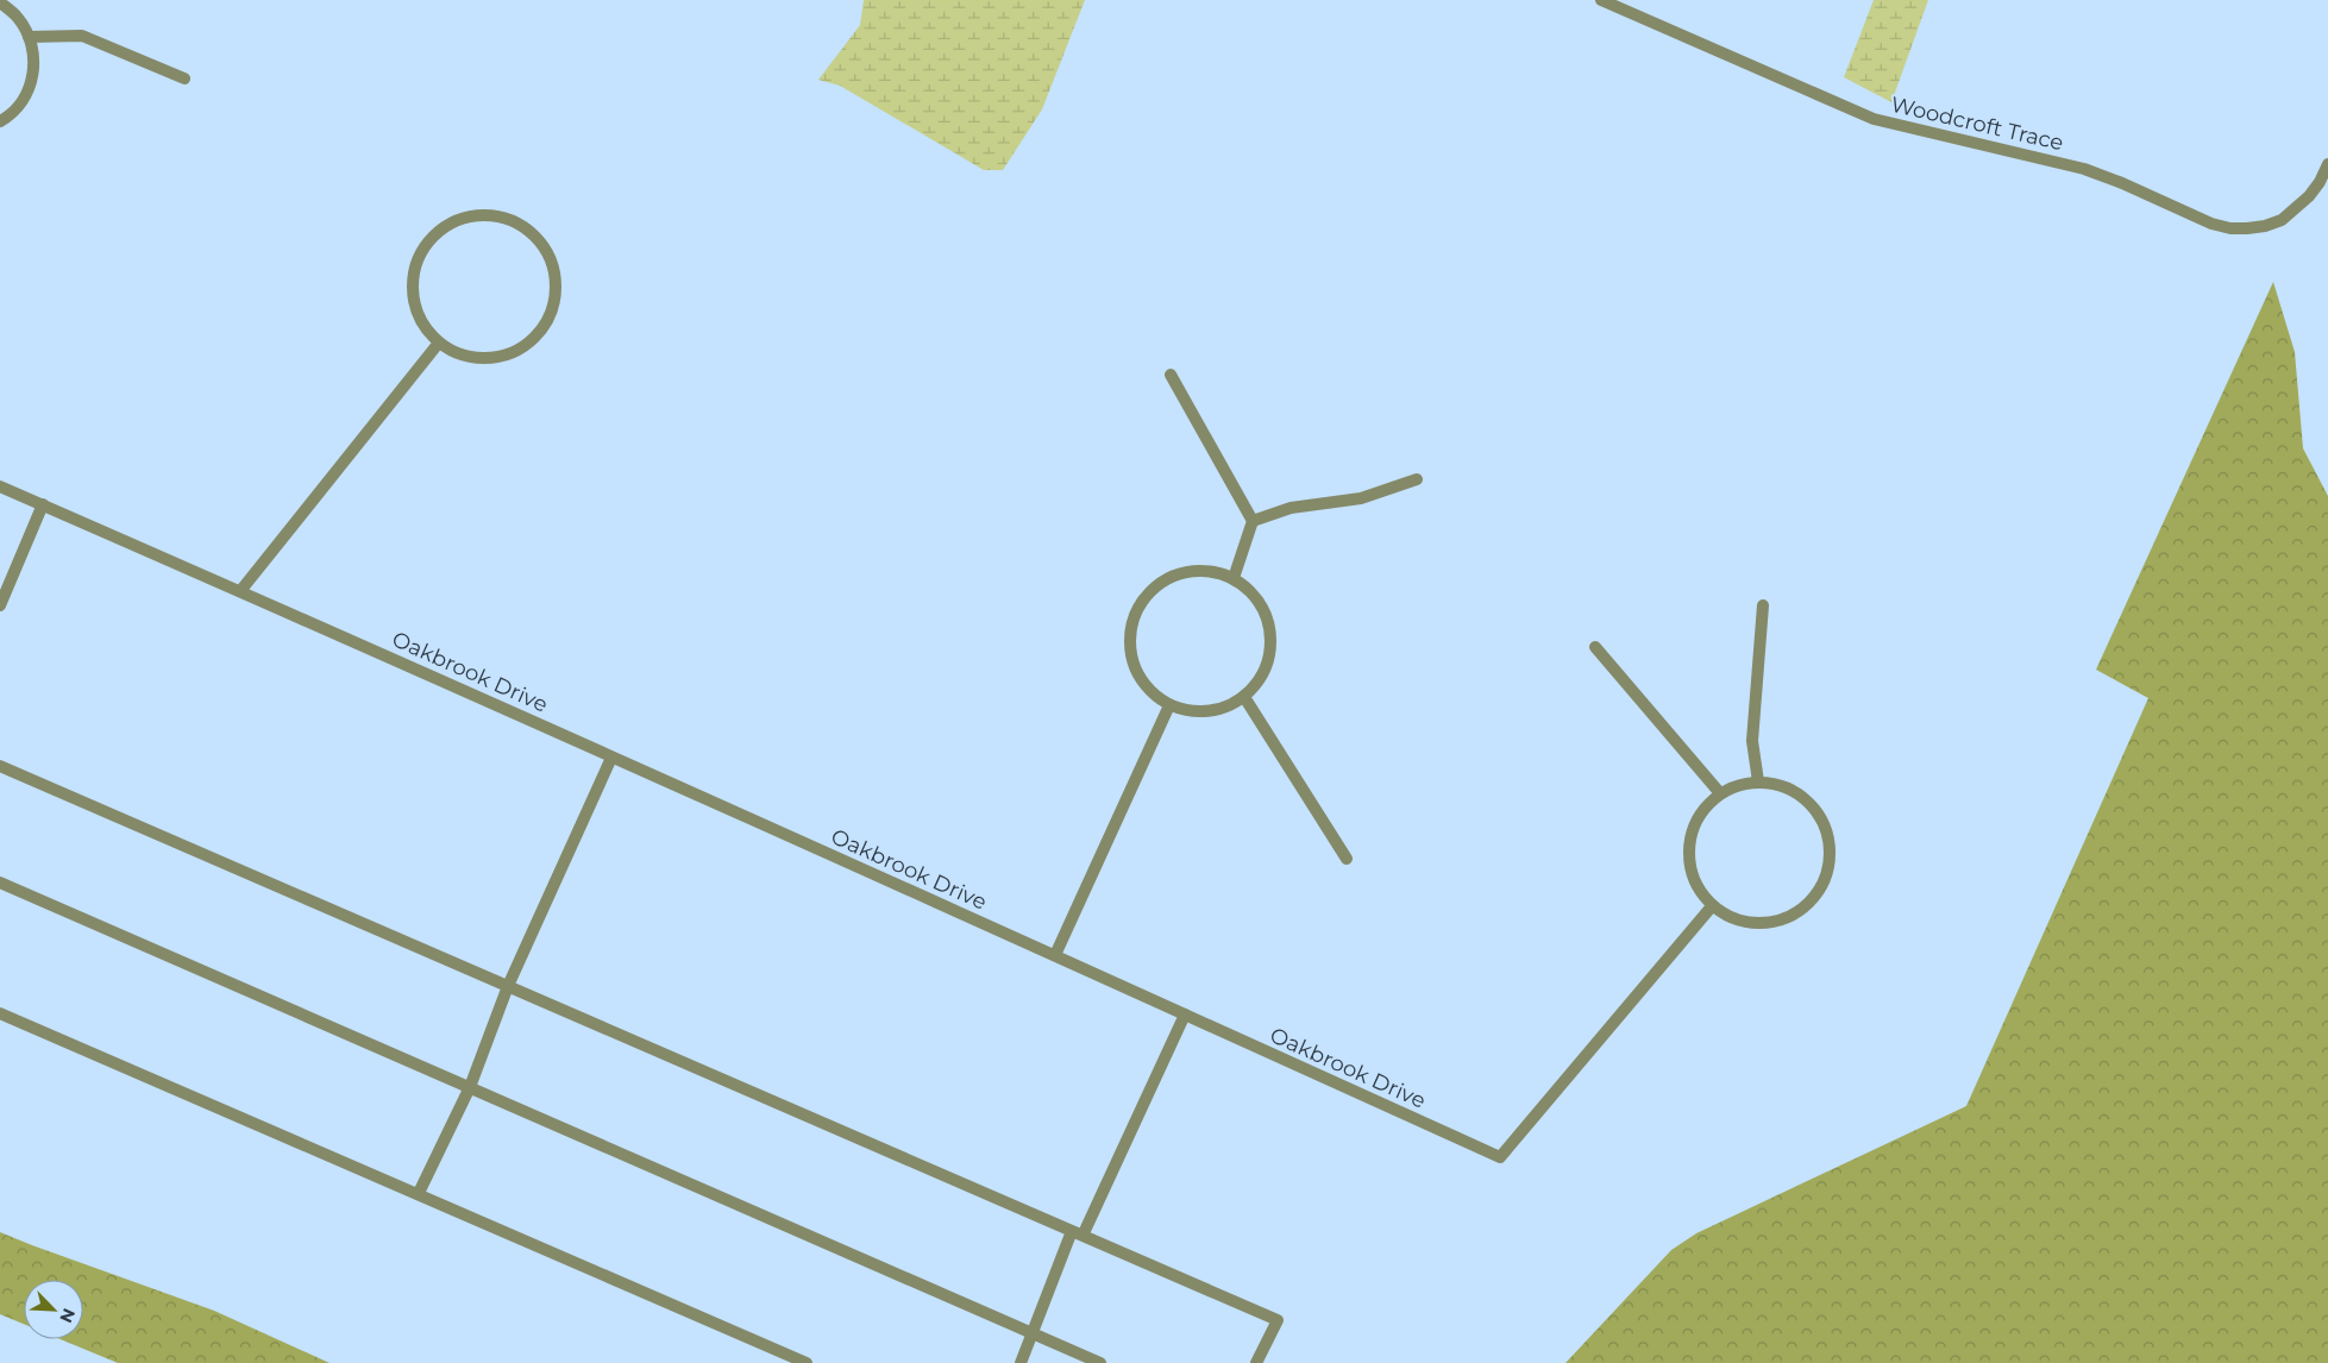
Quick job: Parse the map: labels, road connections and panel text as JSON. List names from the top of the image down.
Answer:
{
  "streets": {
    "street": ["Woodcroft Trace", "Oakbrook Drive"]
  },
  "north": "bottom right"
}
